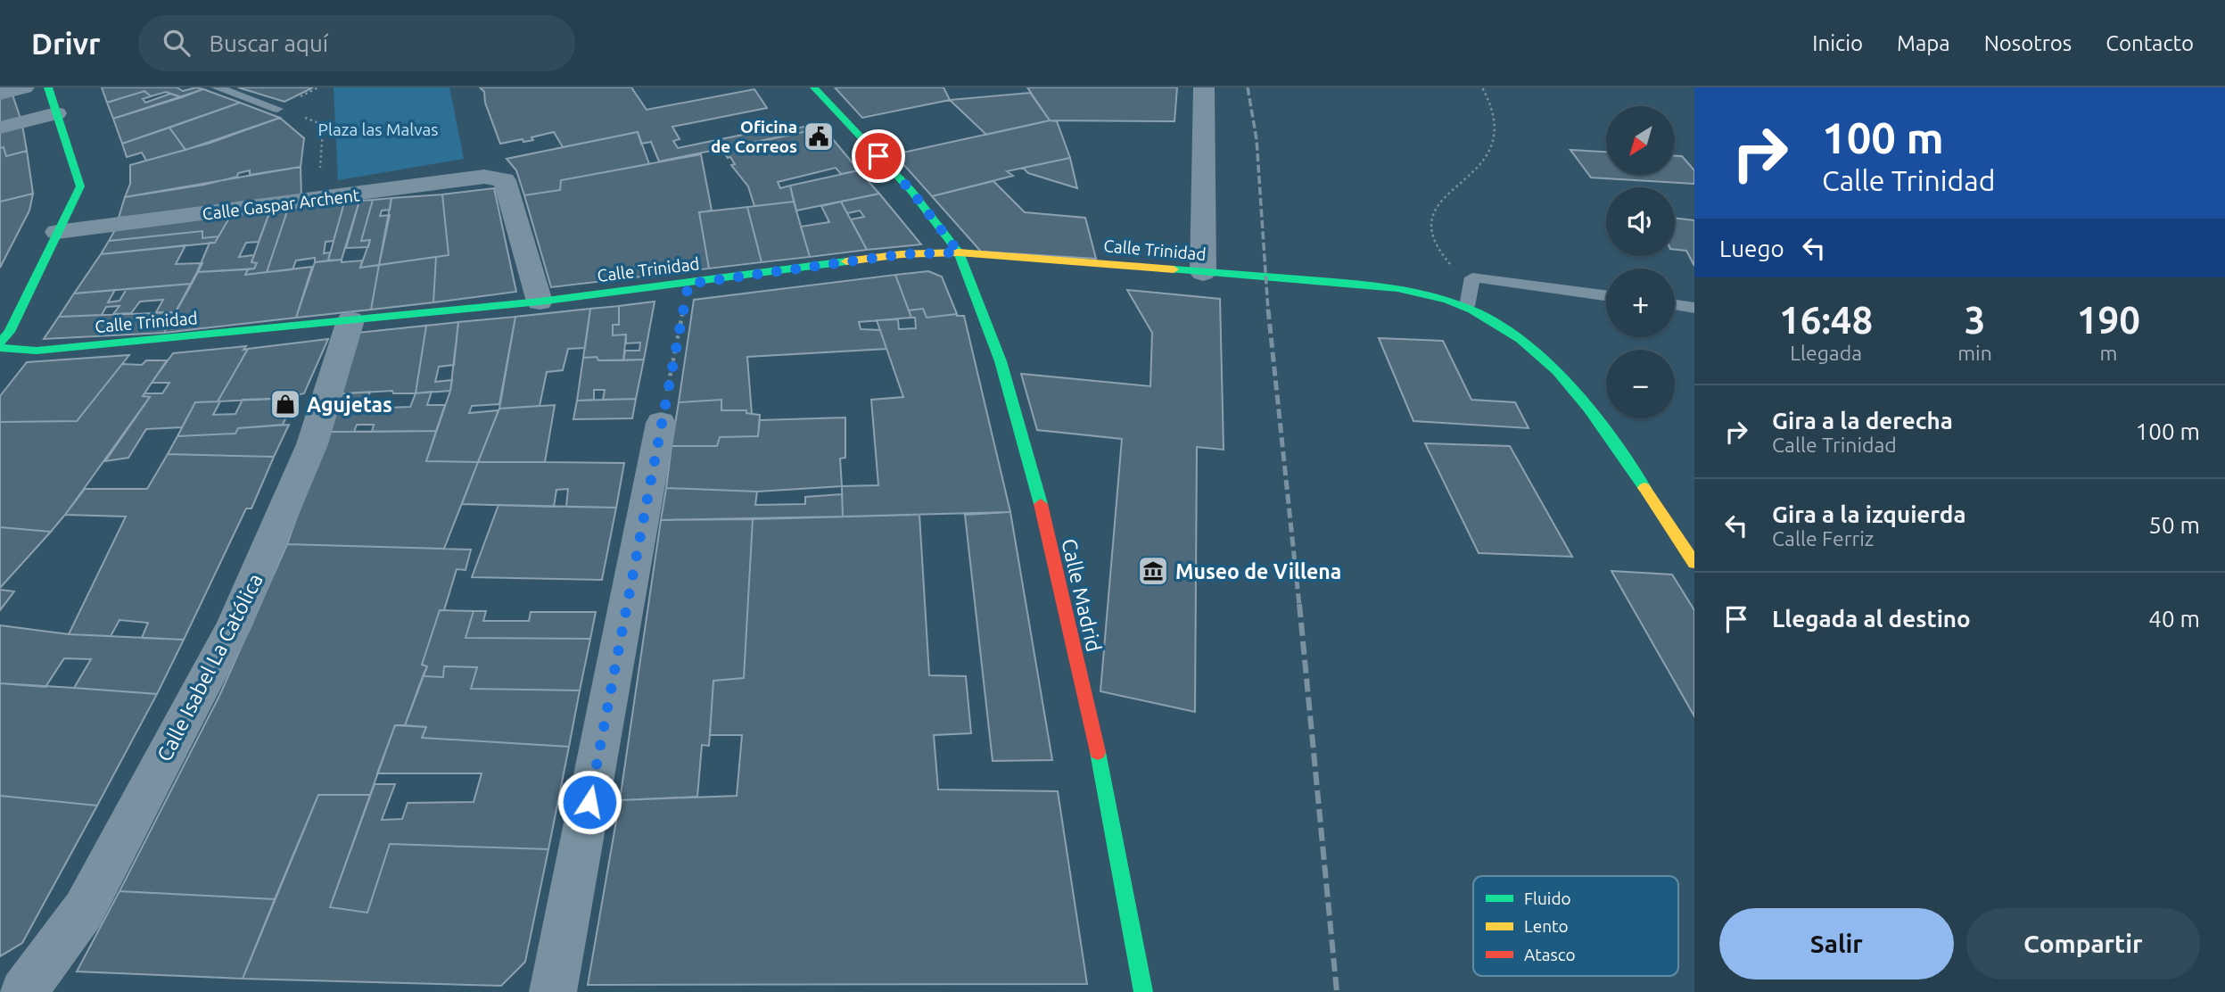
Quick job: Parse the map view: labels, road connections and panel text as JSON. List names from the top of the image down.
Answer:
{
  "streets": {
    "street": [
      "Calle Gaspar Archent",
      "Calle Trinidad",
      "Calle Madrid",
      "Calle Isabel La Católica"
    ]
  },
  "crossings": [
    ["Calle Gaspar Archent", "Calle Trinidad"],
    ["Calle Trinidad", "Calle Madrid"],
    ["Calle Trinidad", "Calle Isabel La Católica"]
  ],
  "parks": ["Plaza las Malvas"],
  "places": {
    "public building": ["Oficina de Correos"],
    "shop": ["Agujetas"],
    "museum": ["Museo de Villena"]
  },
  "legend": ["Fluido", "Lento", "Atasco"],
  "north": "bottom left",
  "page": {
    "header": "Drivr",
    "search": "Buscar aquí",
    "nav": [
      "Inicio",
      "Mapa",
      "Nosotros",
      "Contacto"
    ],
    "turn": ["100 m", "Calle Trinidad"],
    "map_buttons": ["+", "−"],
    "then": "Luego",
    "eta": [
      "16:48",
      "Llegada",
      "3",
      "min",
      "190",
      "m"
    ],
    "list": [
      {
        "name": "Gira a la derecha",
        "note": "Calle Trinidad",
        "value": "100 m"
      },
      {
        "name": "Gira a la izquierda",
        "note": "Calle Ferriz",
        "value": "50 m"
      },
      {
        "name": "Llegada al destino",
        "value": "40 m"
      }
    ],
    "buttons": ["Salir", "Compartir"]
  }
}
